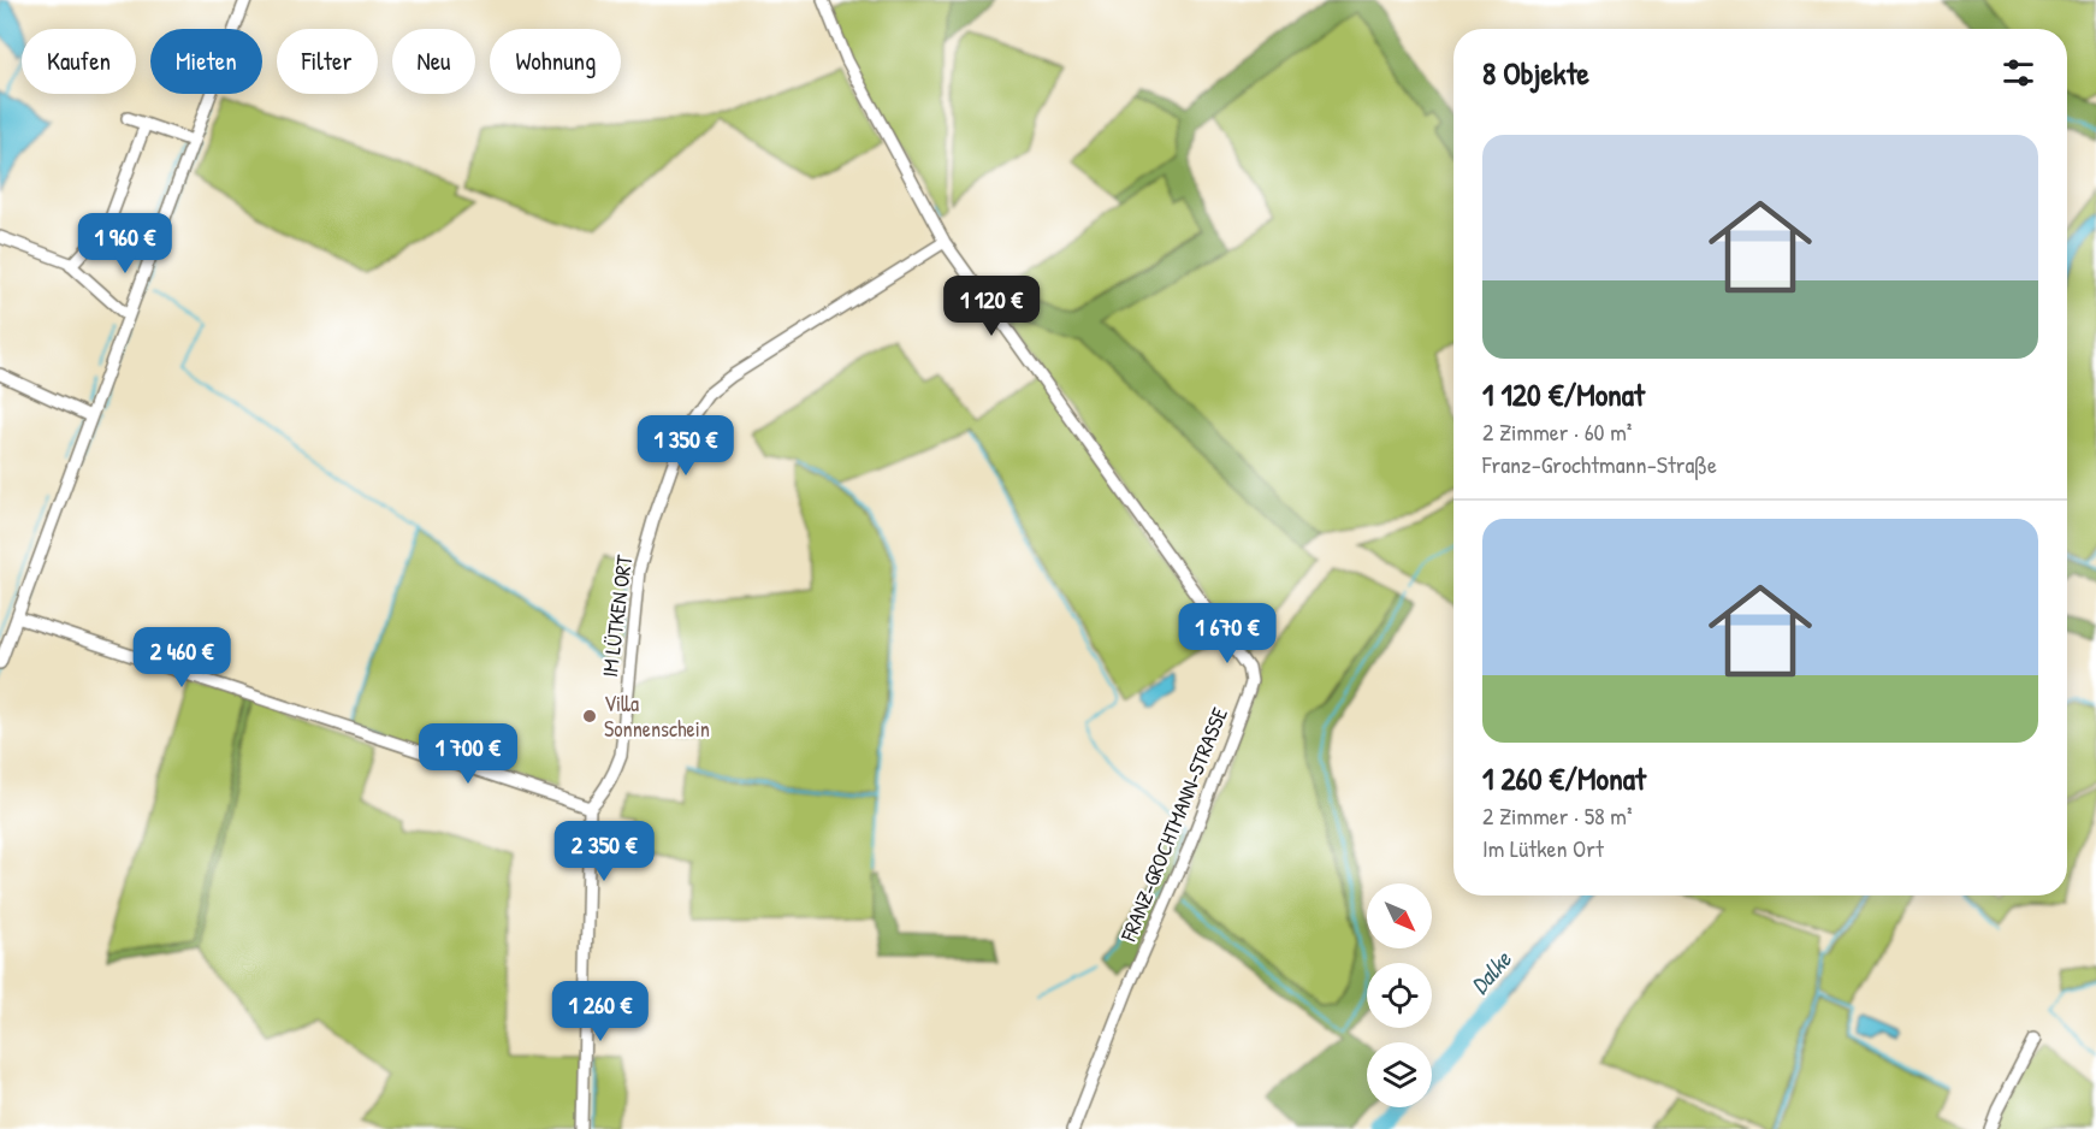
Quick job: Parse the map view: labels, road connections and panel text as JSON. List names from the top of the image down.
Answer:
{
  "streets": {
    "street": ["IM LÜTKEN ORT", "FRANZ-GROCHTMANN-STRASSE"]
  },
  "crossings": [
    ["IM LÜTKEN ORT", "FRANZ-GROCHTMANN-STRASSE"]
  ],
  "water": ["Dalke"],
  "places": ["Villa Sonnenschein"],
  "north": "bottom right",
  "page": {
    "chip": [
      "Kaufen",
      "Mieten",
      "Filter",
      "Neu",
      "Wohnung"
    ],
    "heading": "8 Objekte",
    "list": [
      {
        "name": "1 120 €/Monat",
        "note": "2 Zimmer · 60 m² · Franz-Grochtmann-Straße"
      },
      {
        "name": "1 260 €/Monat",
        "note": "2 Zimmer · 58 m² · Im Lütken Ort"
      }
    ],
    "price": [
      "1 960 €",
      "1 120 €",
      "1 350 €",
      "1 670 €",
      "2 460 €",
      "1 700 €",
      "2 350 €",
      "1 260 €"
    ]
  }
}
